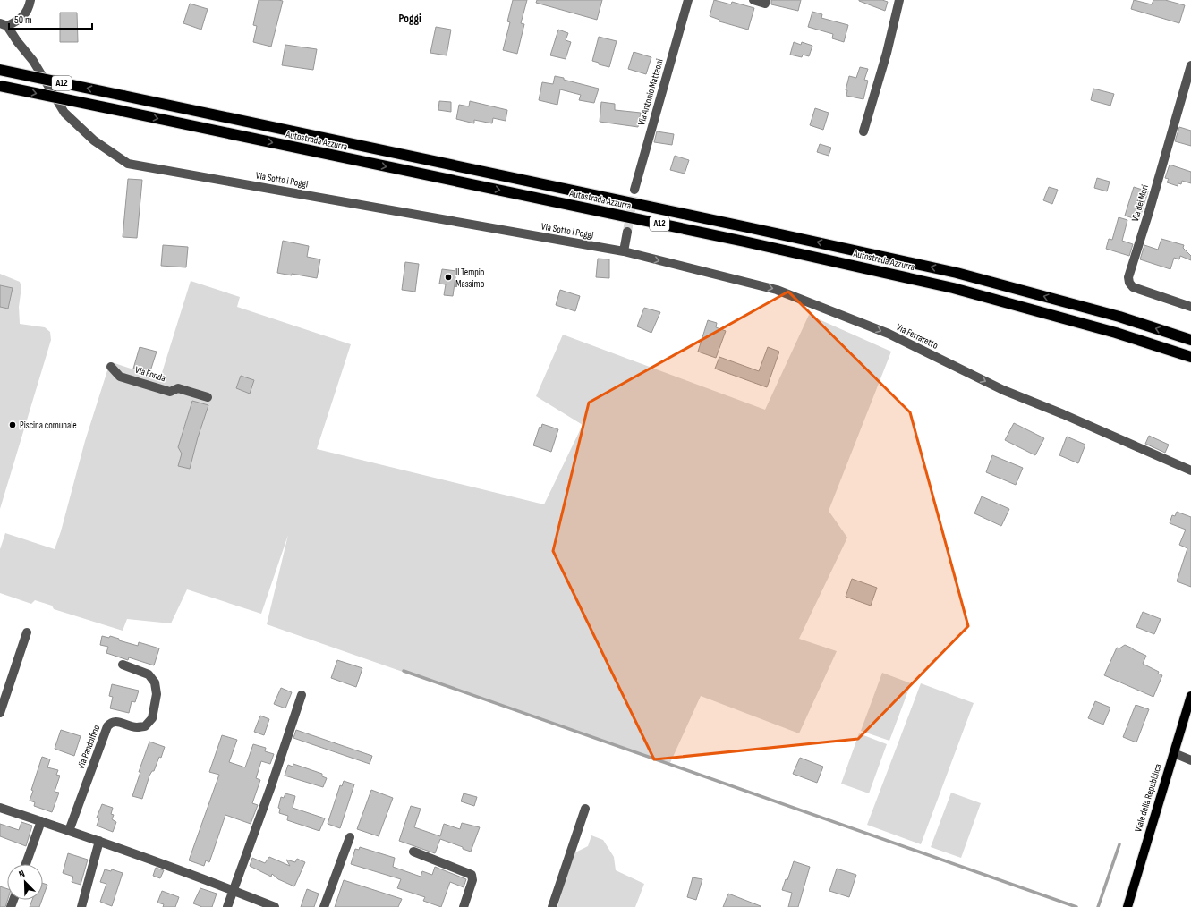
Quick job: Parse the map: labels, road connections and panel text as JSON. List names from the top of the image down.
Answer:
{
  "streets": {
    "highway": ["A12", "Autostrada Azzurra"],
    "main road": ["Viale della Repubblica"],
    "street": [
      "Via Antonio Matteoni",
      "Via Sotto i Poggi",
      "Via dei Mori",
      "Via Ferraretto",
      "Via Fonda",
      "Via Pandolfino"
    ]
  },
  "crossings": [
    ["Via Sotto i Poggi", "Via Ferraretto"]
  ],
  "one_way": ["Via Ferraretto"],
  "districts": ["Poggi"],
  "places": ["Il Tempio Massimo", "Piscina comunale"],
  "scale_bar": "50 m",
  "north": "top left"
}
